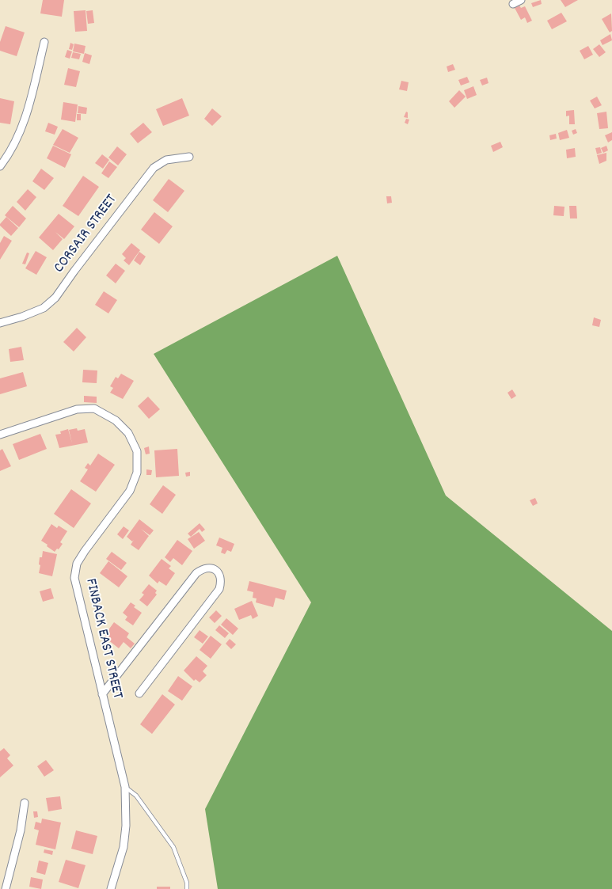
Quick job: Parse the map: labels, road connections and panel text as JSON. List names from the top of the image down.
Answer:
{
  "streets": {
    "street": ["CORSAIR STREET", "FINBACK EAST STREET"]
  }
}
